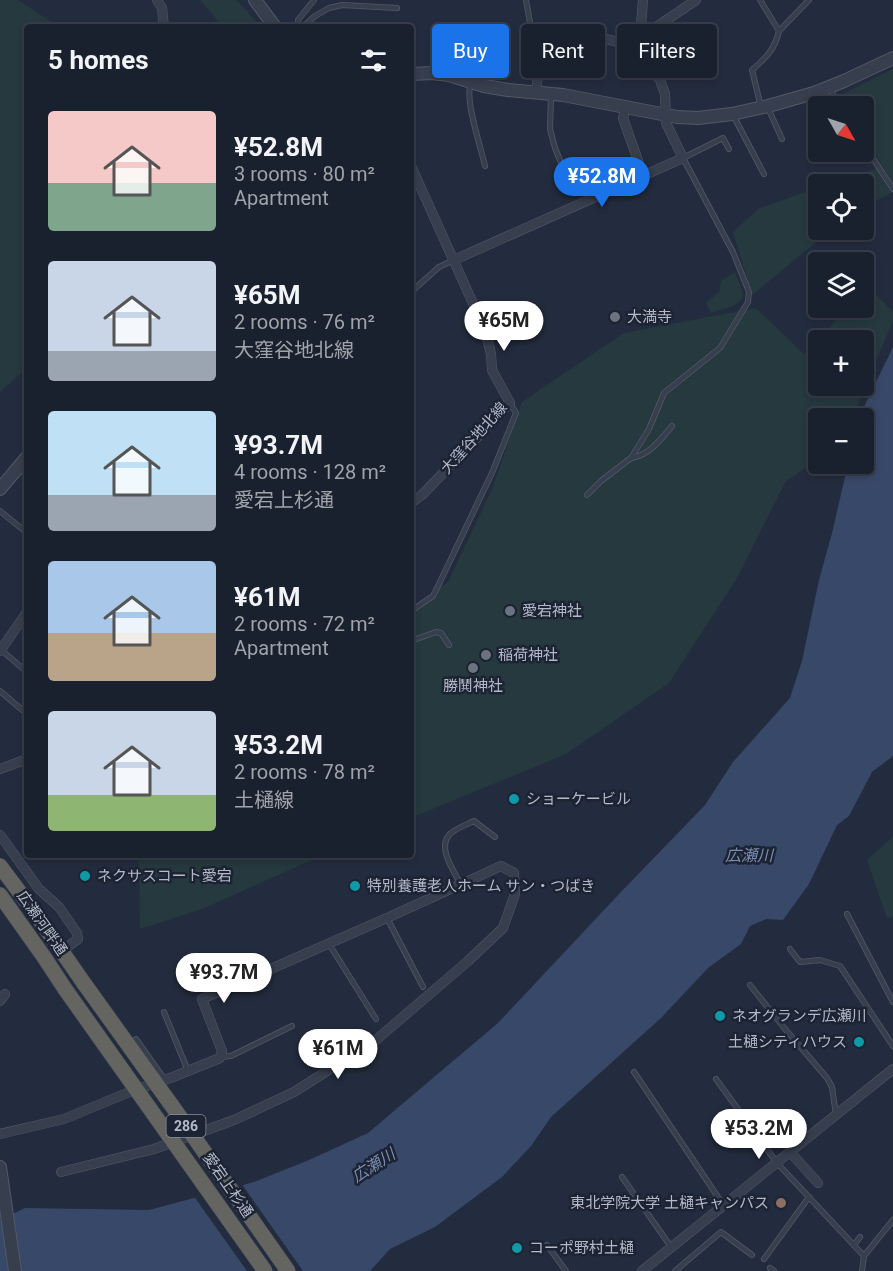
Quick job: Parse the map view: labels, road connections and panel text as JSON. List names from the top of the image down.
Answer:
{
  "streets": {
    "highway": ["広瀬河畔通", "286", "愛宕上杉通"],
    "street": ["大窪谷地北線"]
  },
  "crossings": [
    ["広瀬河畔通", "愛宕上杉通"]
  ],
  "water": ["広瀬川"],
  "places": [
    "大満寺",
    "愛宕神社",
    "稲荷神社",
    "勝鬨神社",
    "ショーケービル",
    "ネクサスコート愛宕",
    "特別養護老人ホーム サン・つばき",
    "ネオグランデ広瀬川",
    "土樋シティハウス",
    "東北学院大学 土樋キャンパス",
    "コーポ野村土樋"
  ],
  "north": "bottom right",
  "page": {
    "chip": ["Buy", "Rent", "Filters"],
    "heading": "5 homes",
    "map_buttons": ["+", "−"],
    "list": [
      {
        "name": "¥52.8M",
        "note": "3 rooms · 80 m² · Apartment"
      },
      {
        "name": "¥65M",
        "note": "2 rooms · 76 m² · 大窪谷地北線"
      },
      {
        "name": "¥93.7M",
        "note": "4 rooms · 128 m² · 愛宕上杉通"
      },
      {
        "name": "¥61M",
        "note": "2 rooms · 72 m² · Apartment"
      },
      {
        "name": "¥53.2M",
        "note": "2 rooms · 78 m² · 土樋線"
      }
    ],
    "price": [
      "¥52.8M",
      "¥65M",
      "¥93.7M",
      "¥61M",
      "¥53.2M"
    ]
  }
}
